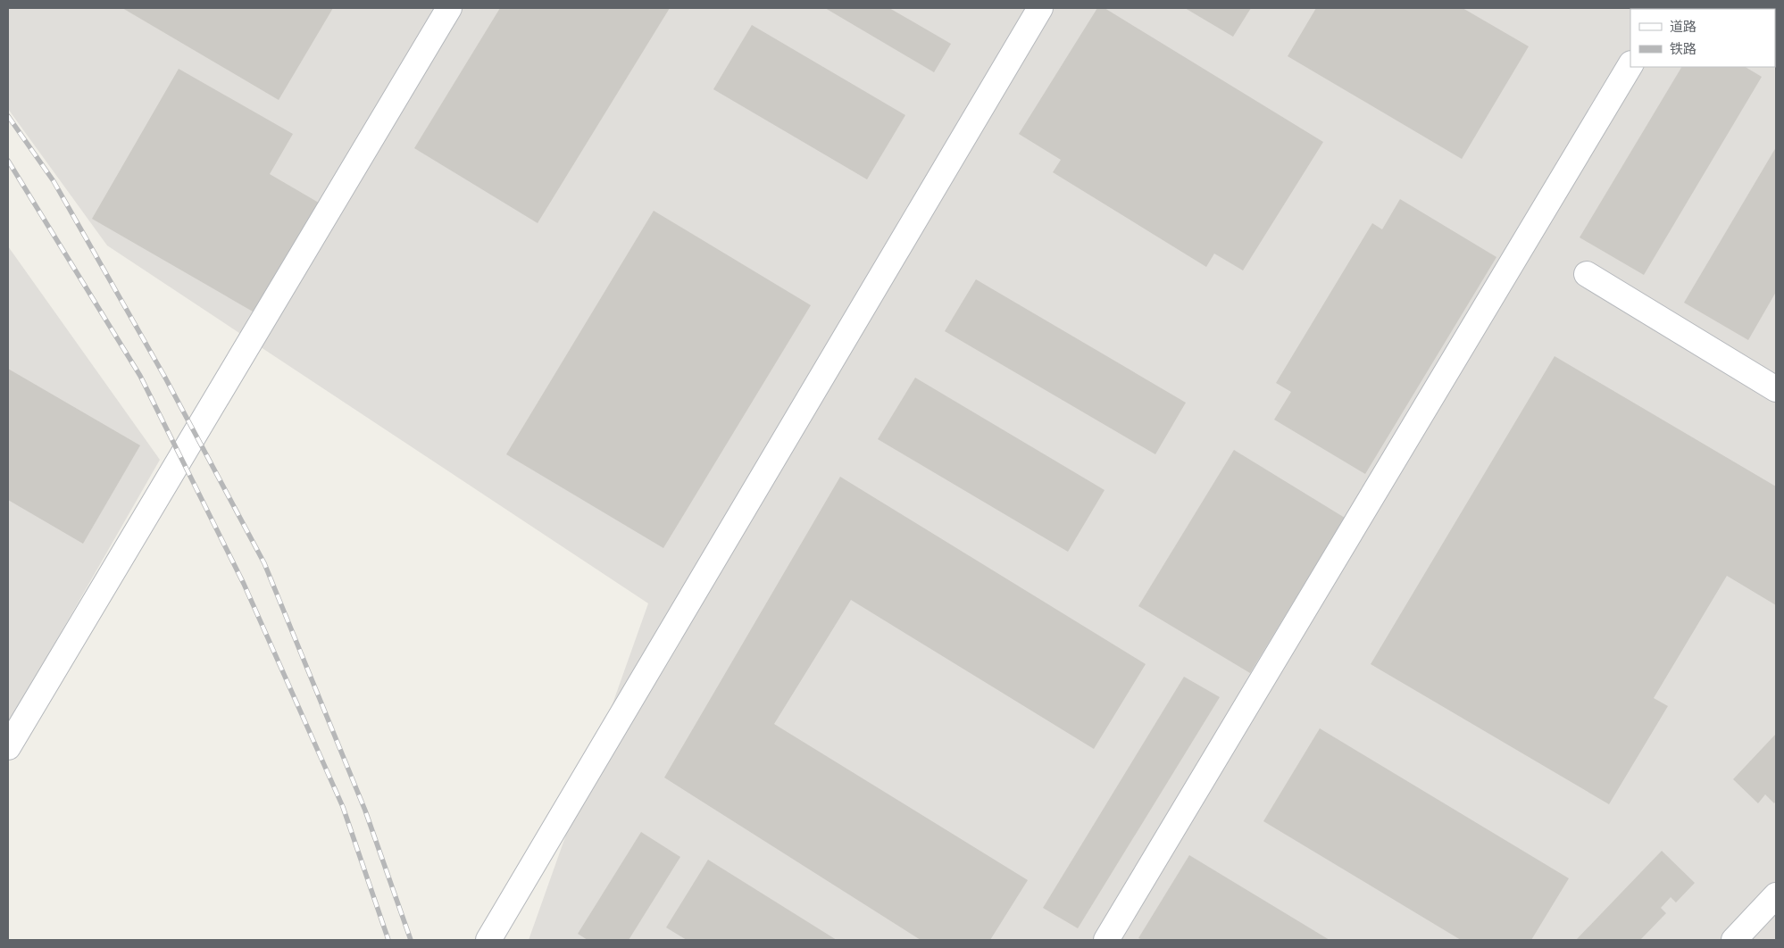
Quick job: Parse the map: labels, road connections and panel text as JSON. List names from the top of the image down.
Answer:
{
  "legend": ["道路", "铁路"]
}
